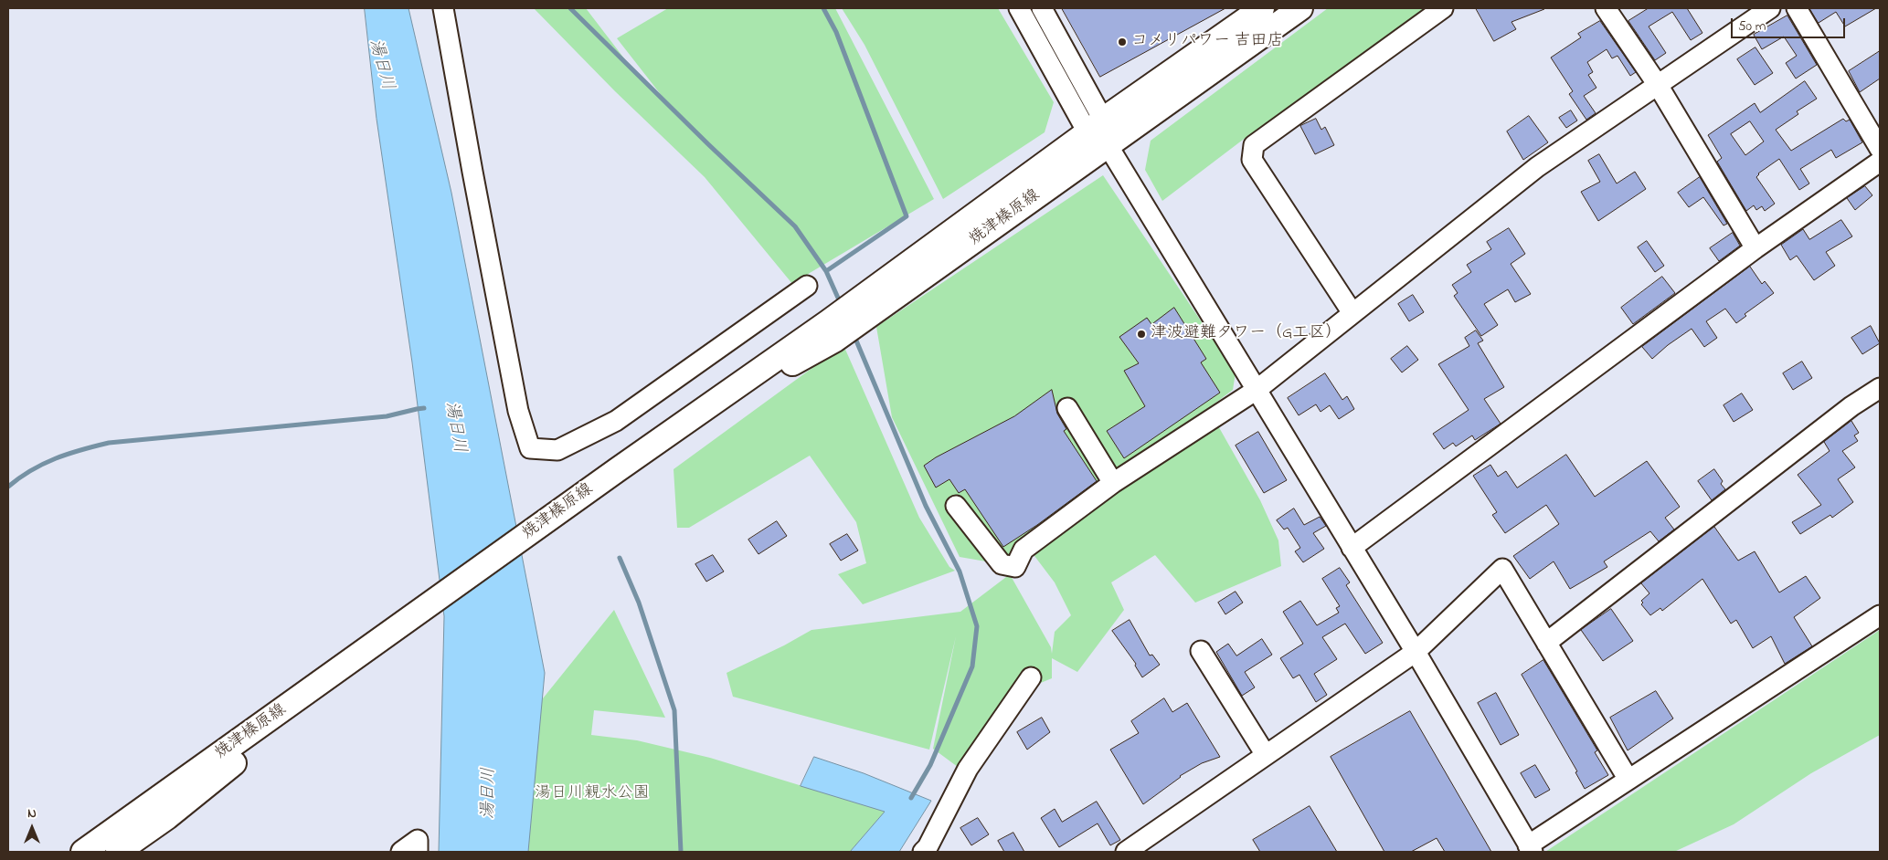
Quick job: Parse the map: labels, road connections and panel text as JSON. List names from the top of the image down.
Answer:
{
  "streets": {
    "main road": ["焼津榛原線"]
  },
  "water": ["湯日川"],
  "parks": ["湯日川親水公園"],
  "places": ["コメリパワー 吉田店", "津波避難タワー（G工区）"],
  "scale_bar": "50 m",
  "north": "top"
}
